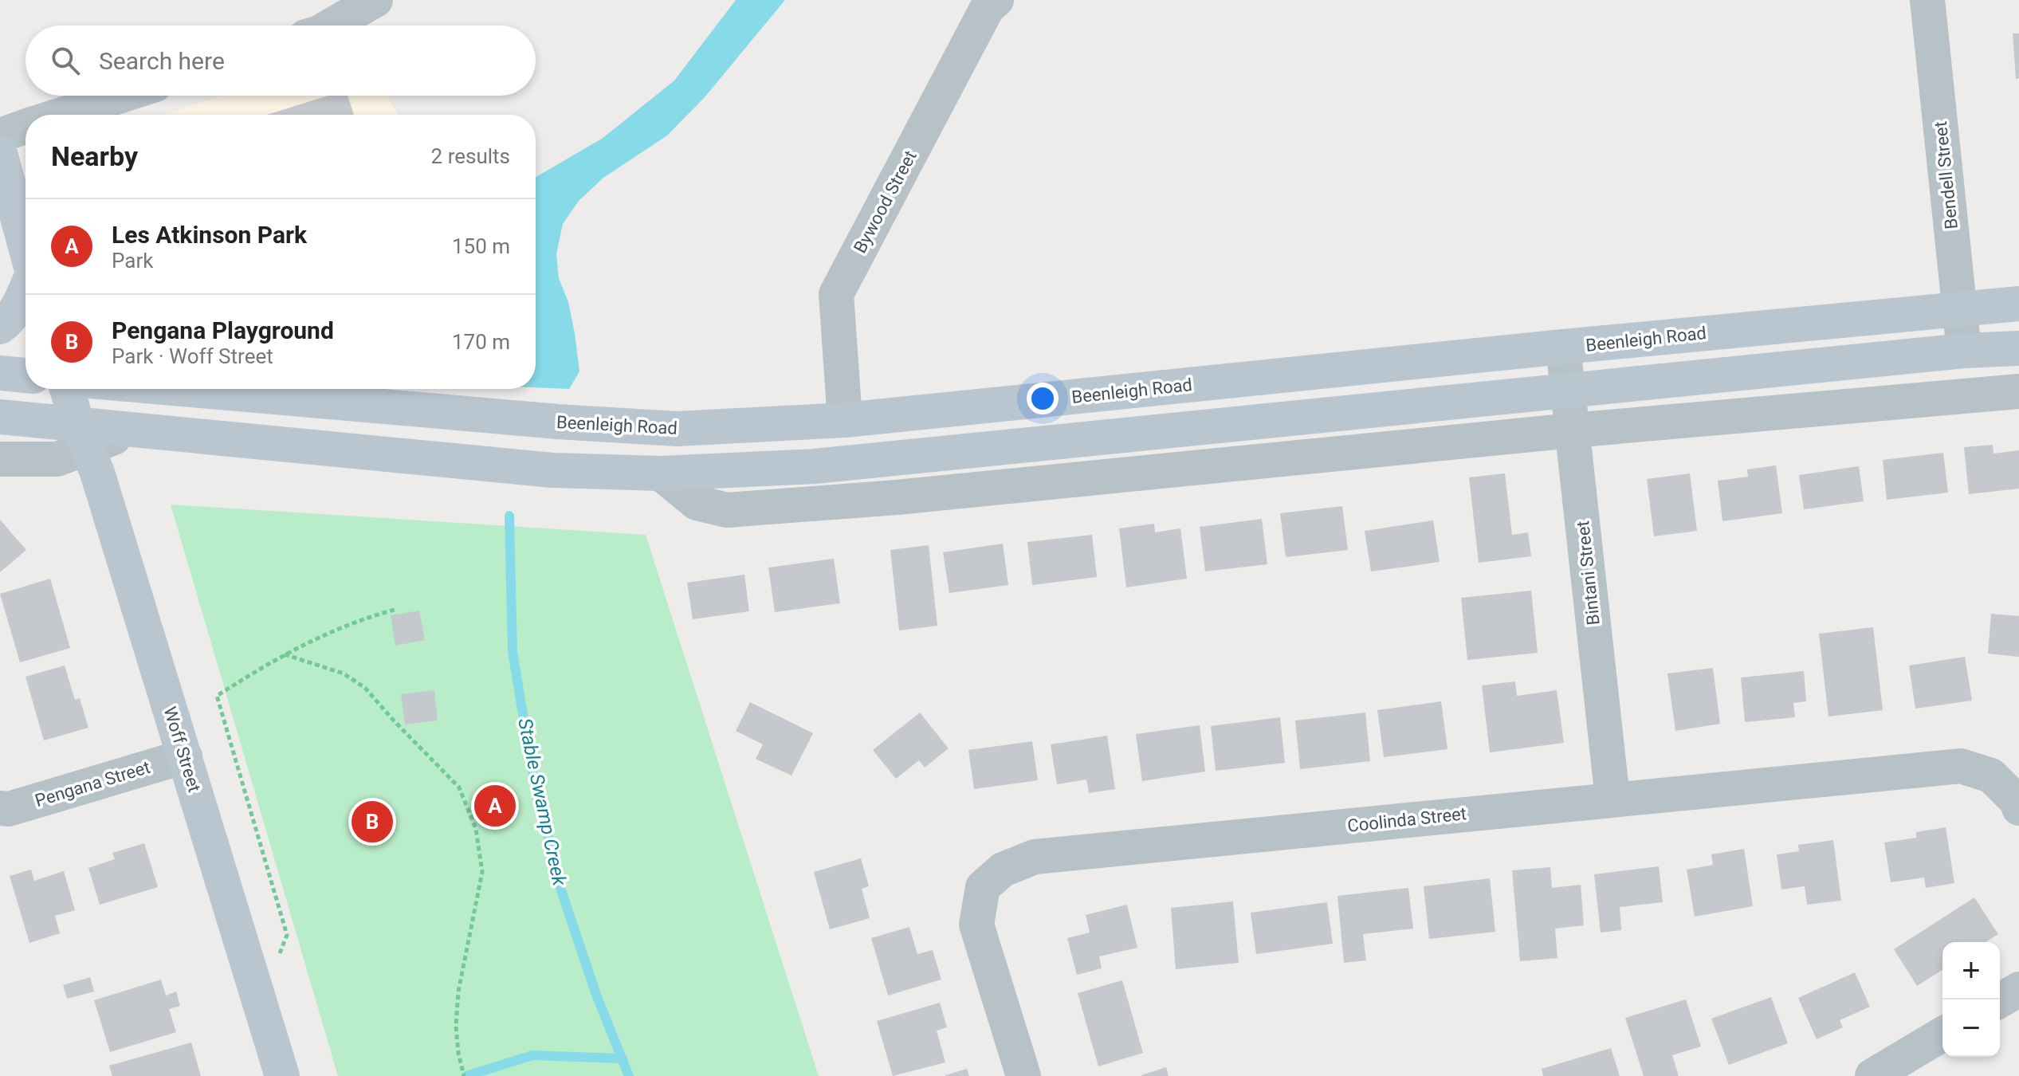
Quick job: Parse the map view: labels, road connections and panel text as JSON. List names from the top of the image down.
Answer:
{
  "streets": {
    "main road": ["Beenleigh Road", "Woff Street"],
    "street": [
      "Bendell Street",
      "Bywood Street",
      "Bintani Street",
      "Pengana Street",
      "Coolinda Street"
    ]
  },
  "crossings": [
    ["Bendell Street", "Beenleigh Road"],
    ["Bywood Street", "Beenleigh Road"],
    ["Beenleigh Road", "Bintani Street"],
    ["Bintani Street", "Coolinda Street"],
    ["Woff Street", "Pengana Street"]
  ],
  "water": ["Stable Swamp Creek"],
  "page": {
    "search": "Search here",
    "heading": ["Nearby", "2 results"],
    "list": [
      {
        "mark": "A",
        "name": "Les Atkinson Park",
        "note": "Park",
        "value": "150 m"
      },
      {
        "mark": "B",
        "name": "Pengana Playground",
        "note": "Park · Woff Street",
        "value": "170 m"
      }
    ],
    "pins": ["A", "B"],
    "map_buttons": ["+", "−"]
  }
}
